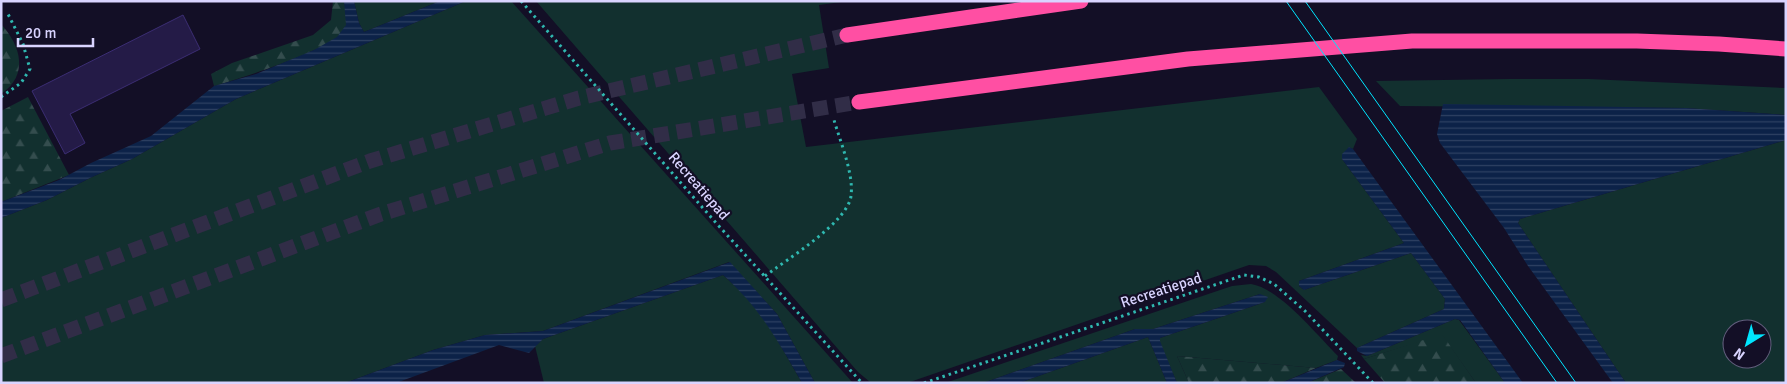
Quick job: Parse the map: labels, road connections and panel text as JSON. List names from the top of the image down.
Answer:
{
  "streets": {
    "path": ["Recreatiepad"]
  },
  "scale_bar": "20 m",
  "north": "bottom left"
}
